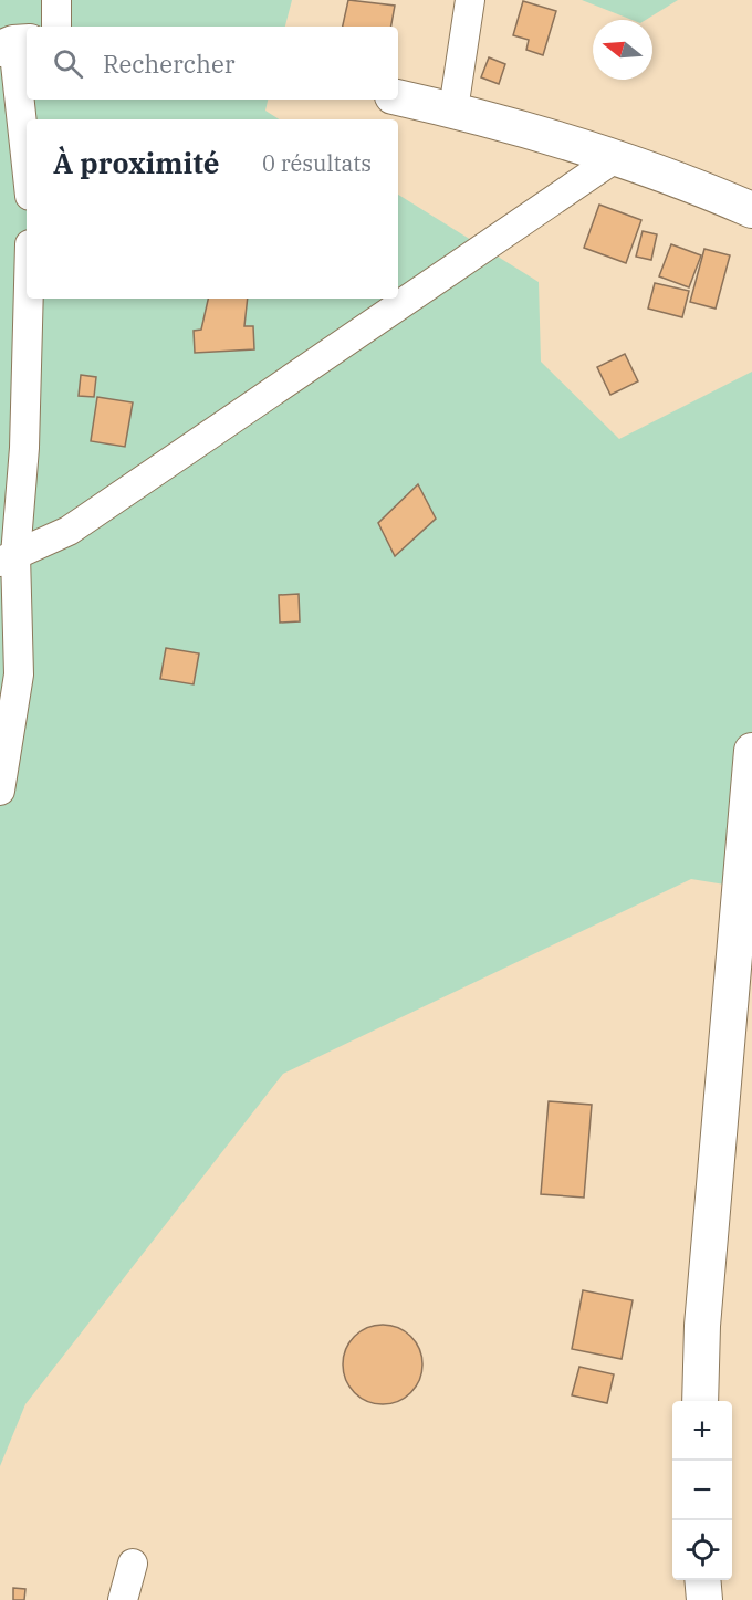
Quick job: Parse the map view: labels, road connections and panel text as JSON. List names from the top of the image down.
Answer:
{
  "north": "left",
  "page": {
    "search": "Rechercher",
    "heading": ["À proximité", "0 résultats"],
    "map_buttons": ["+", "−"]
  }
}
